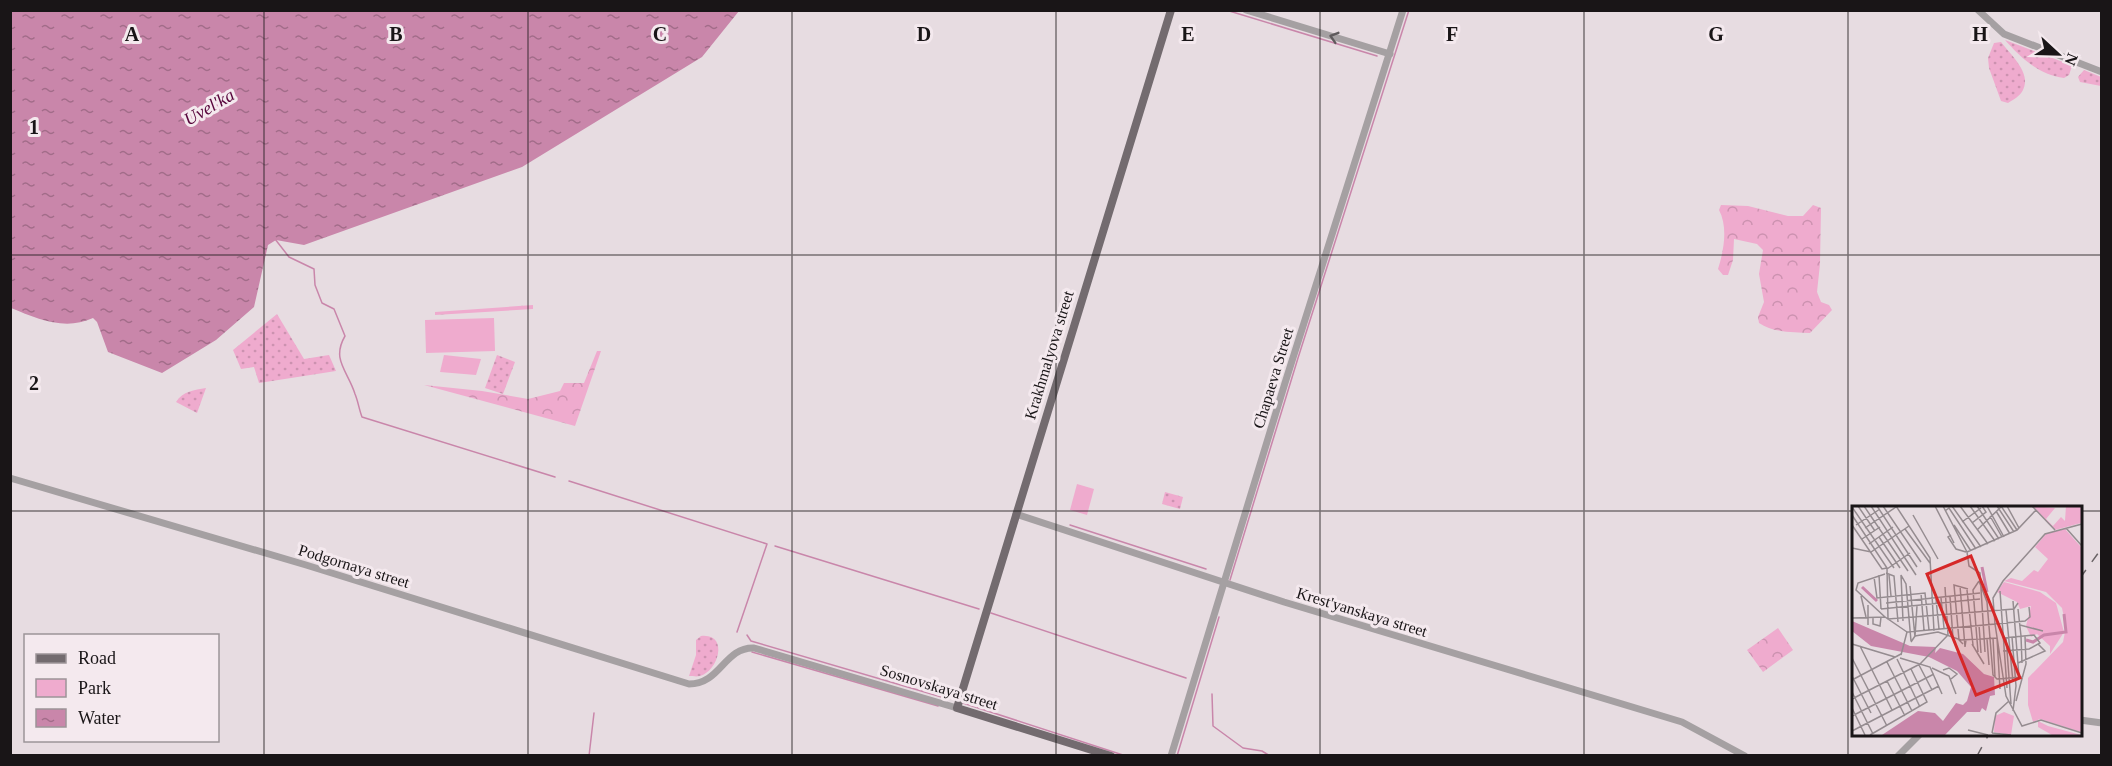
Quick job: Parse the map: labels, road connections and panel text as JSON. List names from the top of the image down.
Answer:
{
  "streets": {
    "main road": ["Krakhmalyova street", "Sosnovskaya street"],
    "street": ["Chapaeva Street", "Podgornaya street", "Krest'yanskaya street"]
  },
  "crossings": [
    ["Krakhmalyova street", "Krest'yanskaya street"],
    ["Krakhmalyova street", "Sosnovskaya street"],
    ["Chapaeva Street", "Krest'yanskaya street"],
    ["Podgornaya street", "Sosnovskaya street"]
  ],
  "water": ["Uvel'ka"],
  "legend": ["Road", "Park", "Water"],
  "north": "right",
  "grid": {
    "columns": [
      "A",
      "B",
      "C",
      "D",
      "E",
      "F",
      "G",
      "H"
    ],
    "rows": ["1", "2"]
  }
}
